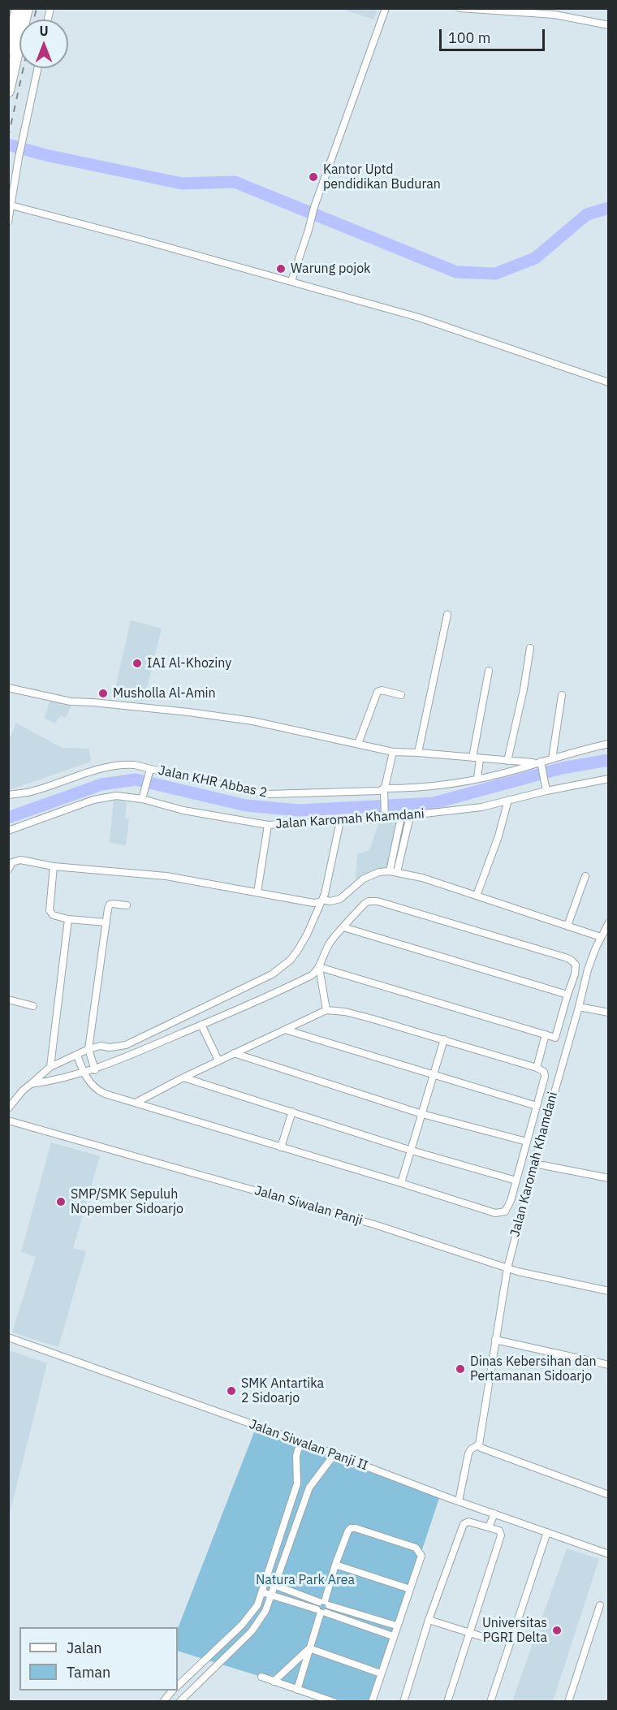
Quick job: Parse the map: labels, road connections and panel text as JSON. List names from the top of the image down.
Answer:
{
  "streets": {
    "street": [
      "Jalan KHR Abbas 2",
      "Jalan Karomah Khamdani",
      "Jalan Siwalan Panji",
      "Jalan Siwalan Panji II"
    ]
  },
  "crossings": [
    ["Jalan Karomah Khamdani", "Jalan Siwalan Panji"]
  ],
  "parks": ["Natura Park Area"],
  "places": [
    "Kantor Uptd pendidikan Buduran",
    "Warung pojok",
    "IAI Al-Khoziny",
    "Musholla Al-Amin",
    "SMP/SMK Sepuluh Nopember Sidoarjo",
    "Dinas Kebersihan dan Pertamanan Sidoarjo",
    "SMK Antartika 2 Sidoarjo",
    "Universitas PGRI Delta"
  ],
  "legend": ["Jalan", "Taman"],
  "scale_bar": "100 m",
  "north": "top"
}
